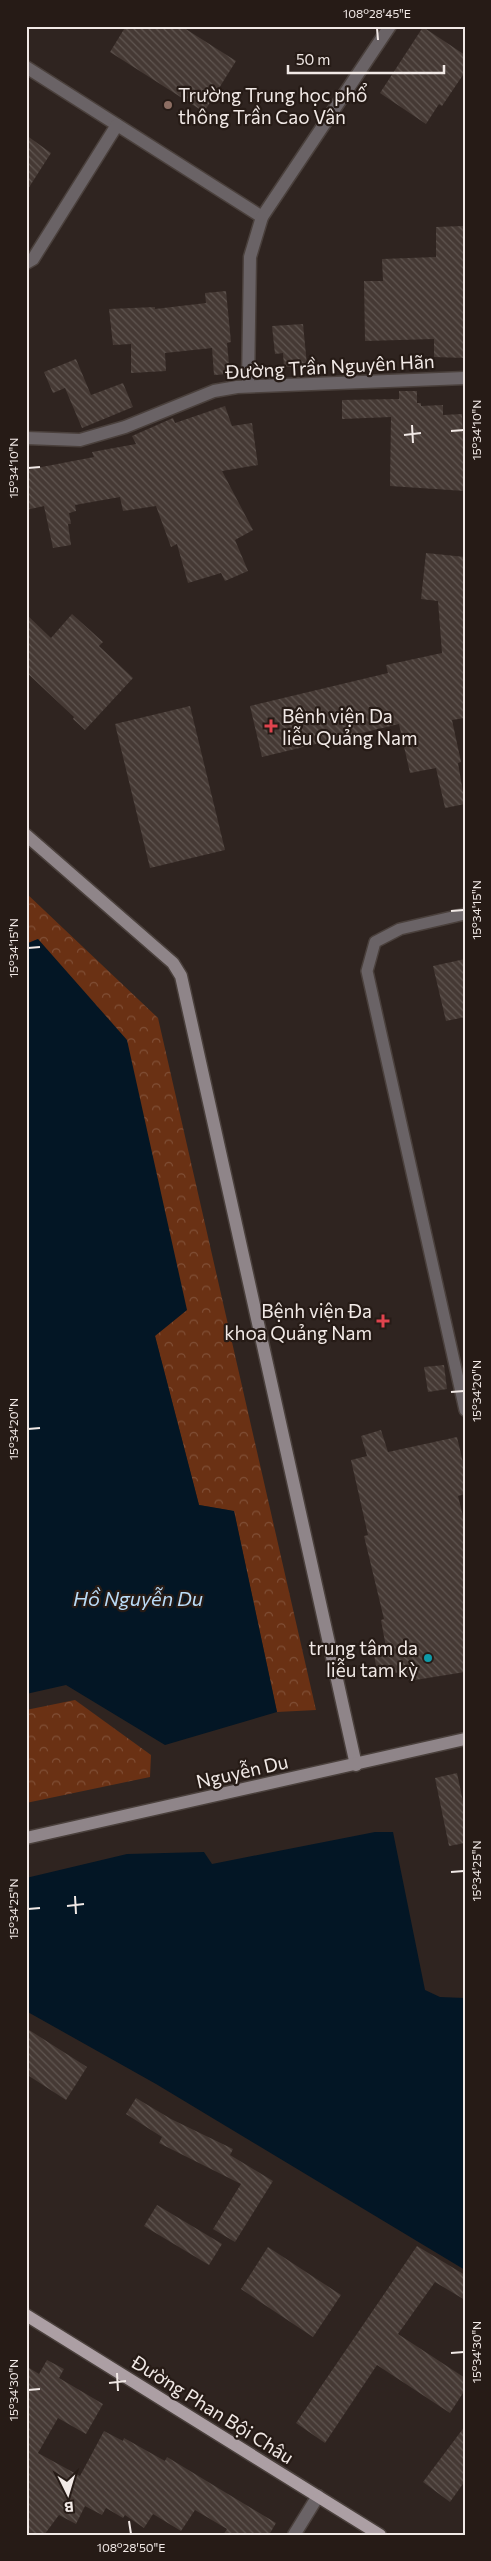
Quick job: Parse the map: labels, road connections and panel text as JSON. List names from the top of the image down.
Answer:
{
  "streets": {
    "main road": ["Đường Phan Bội Châu"],
    "street": ["Đường Trần Nguyên Hãn", "Nguyễn Du"]
  },
  "water": ["Hồ Nguyễn Du"],
  "places": {
    "other": ["Trường Trung học phổ thông Trần Cao Vân", "trung tâm da liễu tam kỳ"],
    "health": ["Bệnh viện Da liễu Quảng Nam", "Bệnh viện Đa khoa Quảng Nam"]
  },
  "scale_bar": "50 m",
  "north": "bottom",
  "coordinates": [
    "108°28'45\"E",
    "15°34'10\"N",
    "15°34'15\"N",
    "15°34'20\"N",
    "15°34'25\"N",
    "15°34'30\"N",
    "108°28'50\"E"
  ]
}
